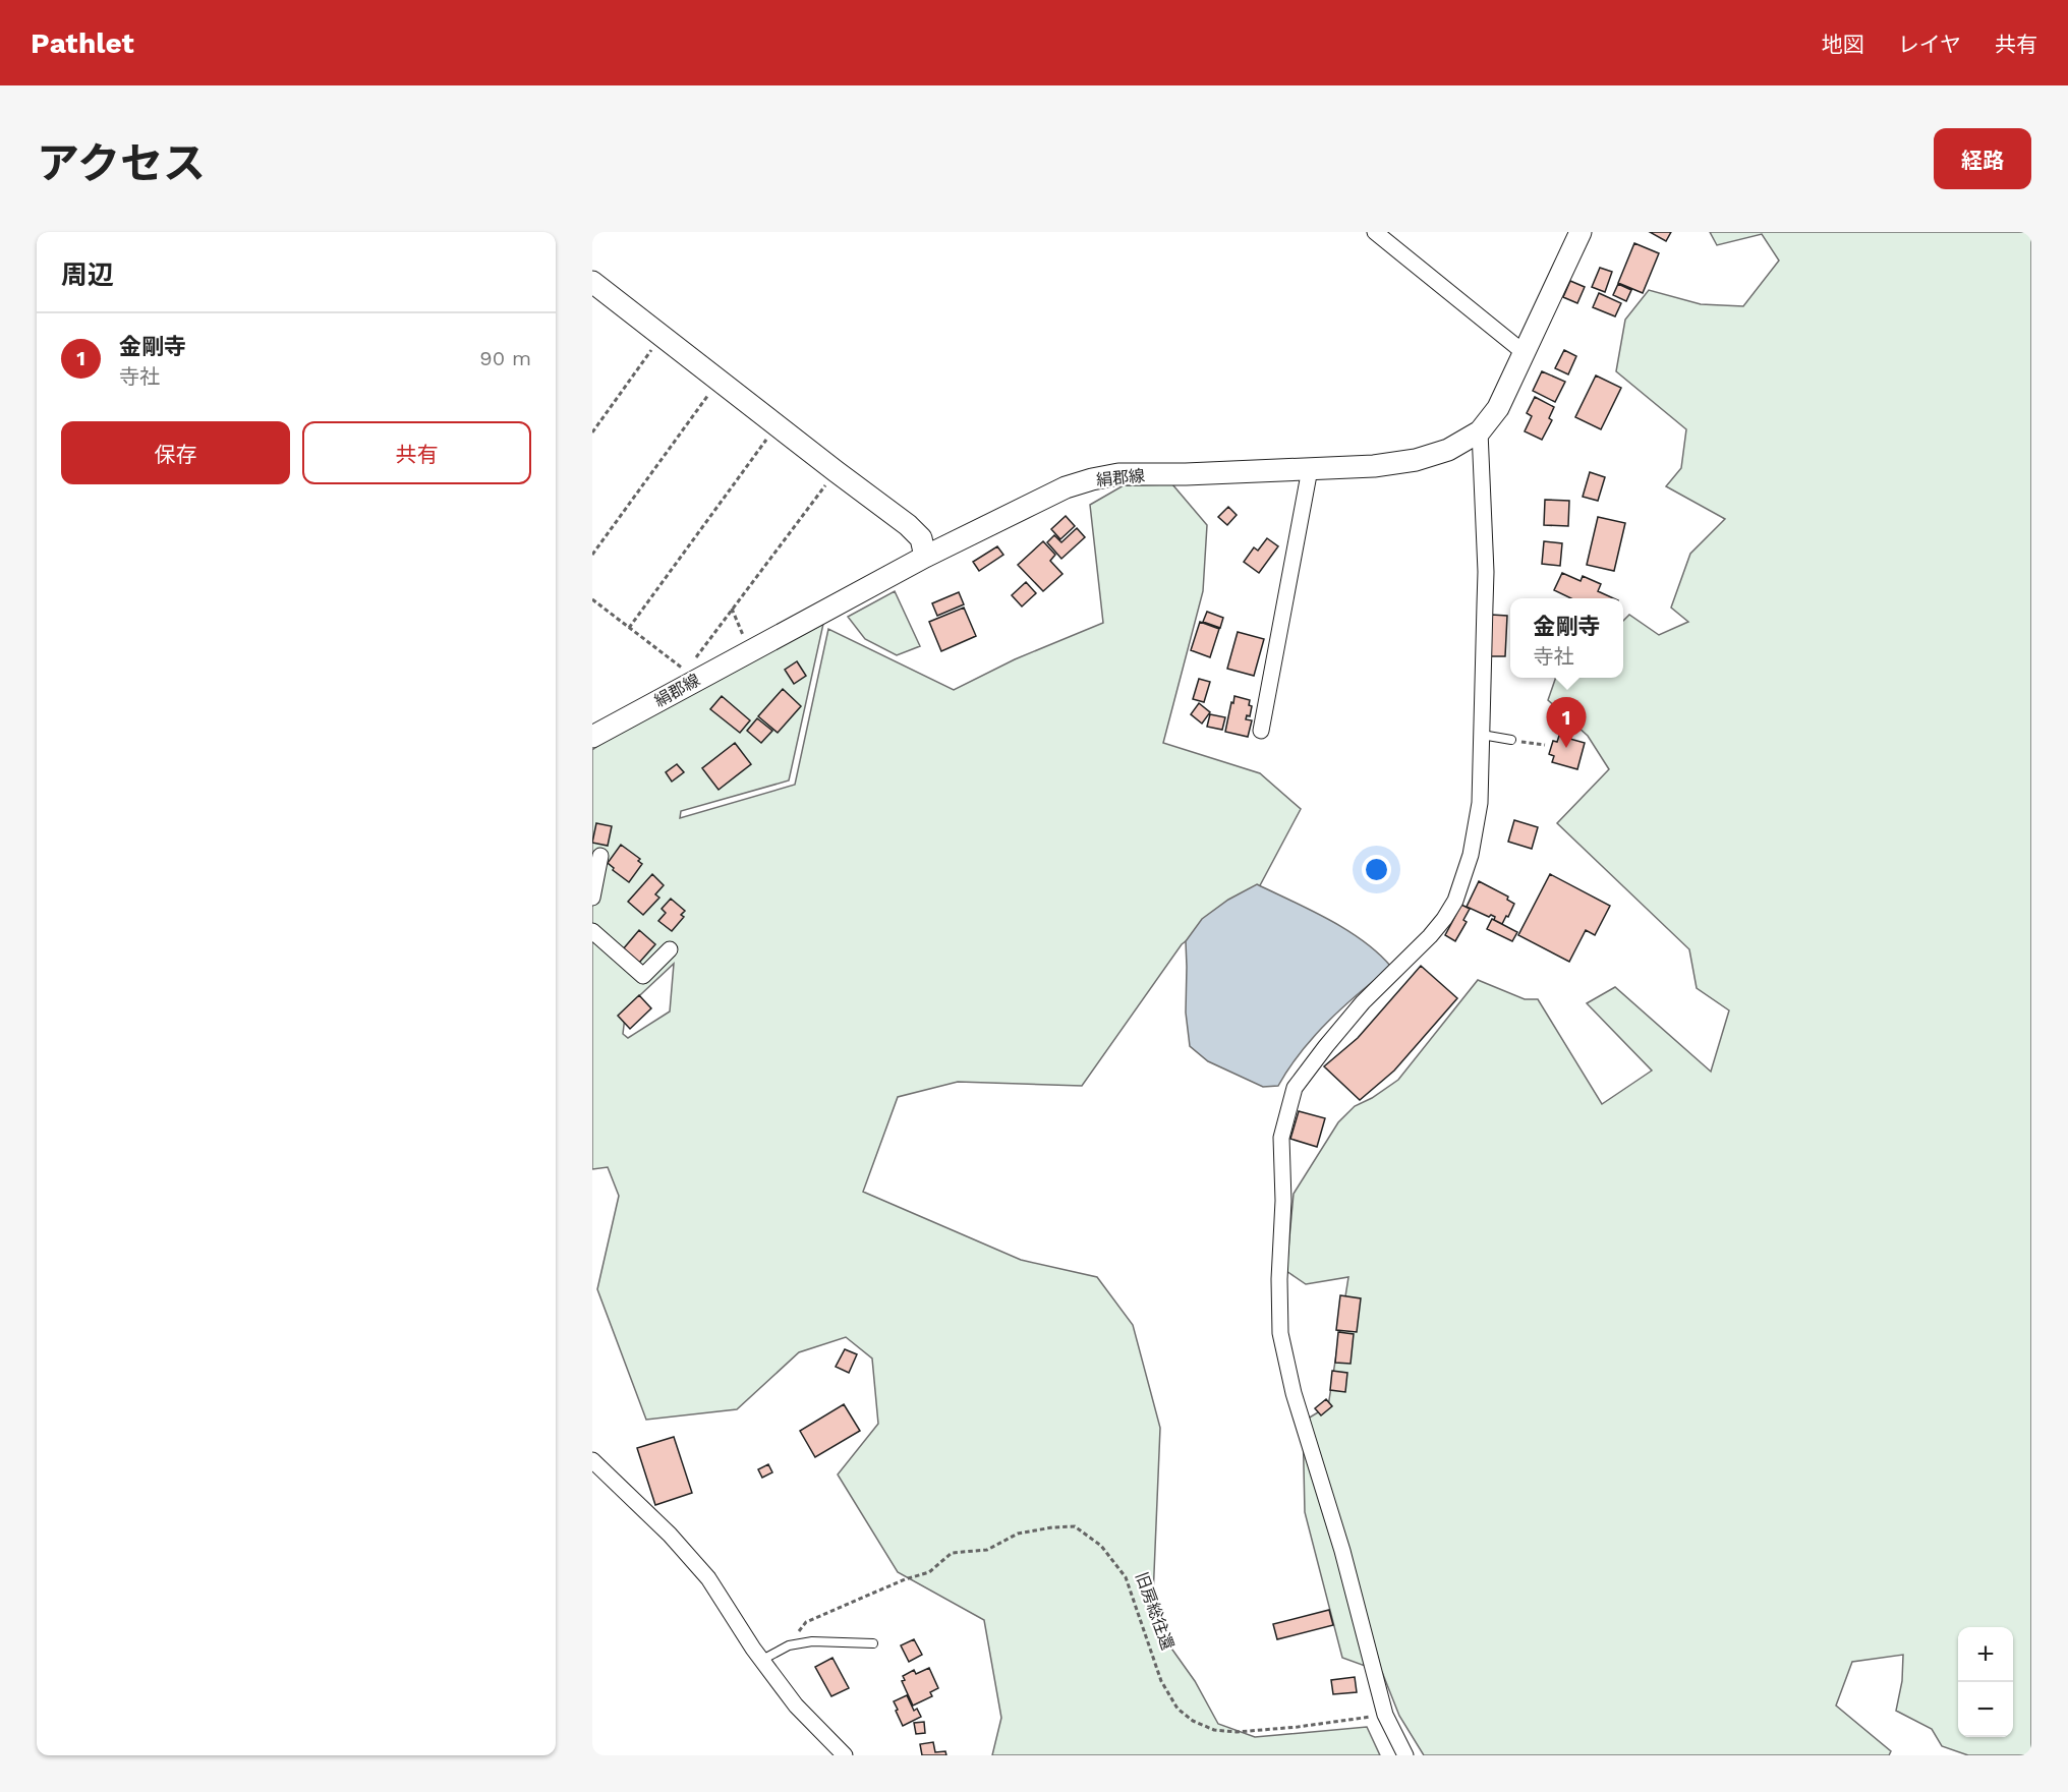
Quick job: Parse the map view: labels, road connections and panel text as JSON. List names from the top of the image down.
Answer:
{
  "streets": {
    "main road": ["絹郡線"],
    "path": ["旧房総往還"]
  },
  "page": {
    "header": "Pathlet",
    "nav": ["地図", "レイヤ", "共有"],
    "title": "アクセス",
    "buttons": [
      "経路",
      ["保存", "共有"]
    ],
    "heading": "周辺",
    "list": [
      {
        "mark": "1",
        "name": "金剛寺",
        "note": "寺社",
        "value": "90 m"
      }
    ],
    "popup": ["金剛寺", "寺社"],
    "pins": "1",
    "map_buttons": ["+", "−"]
  }
}
